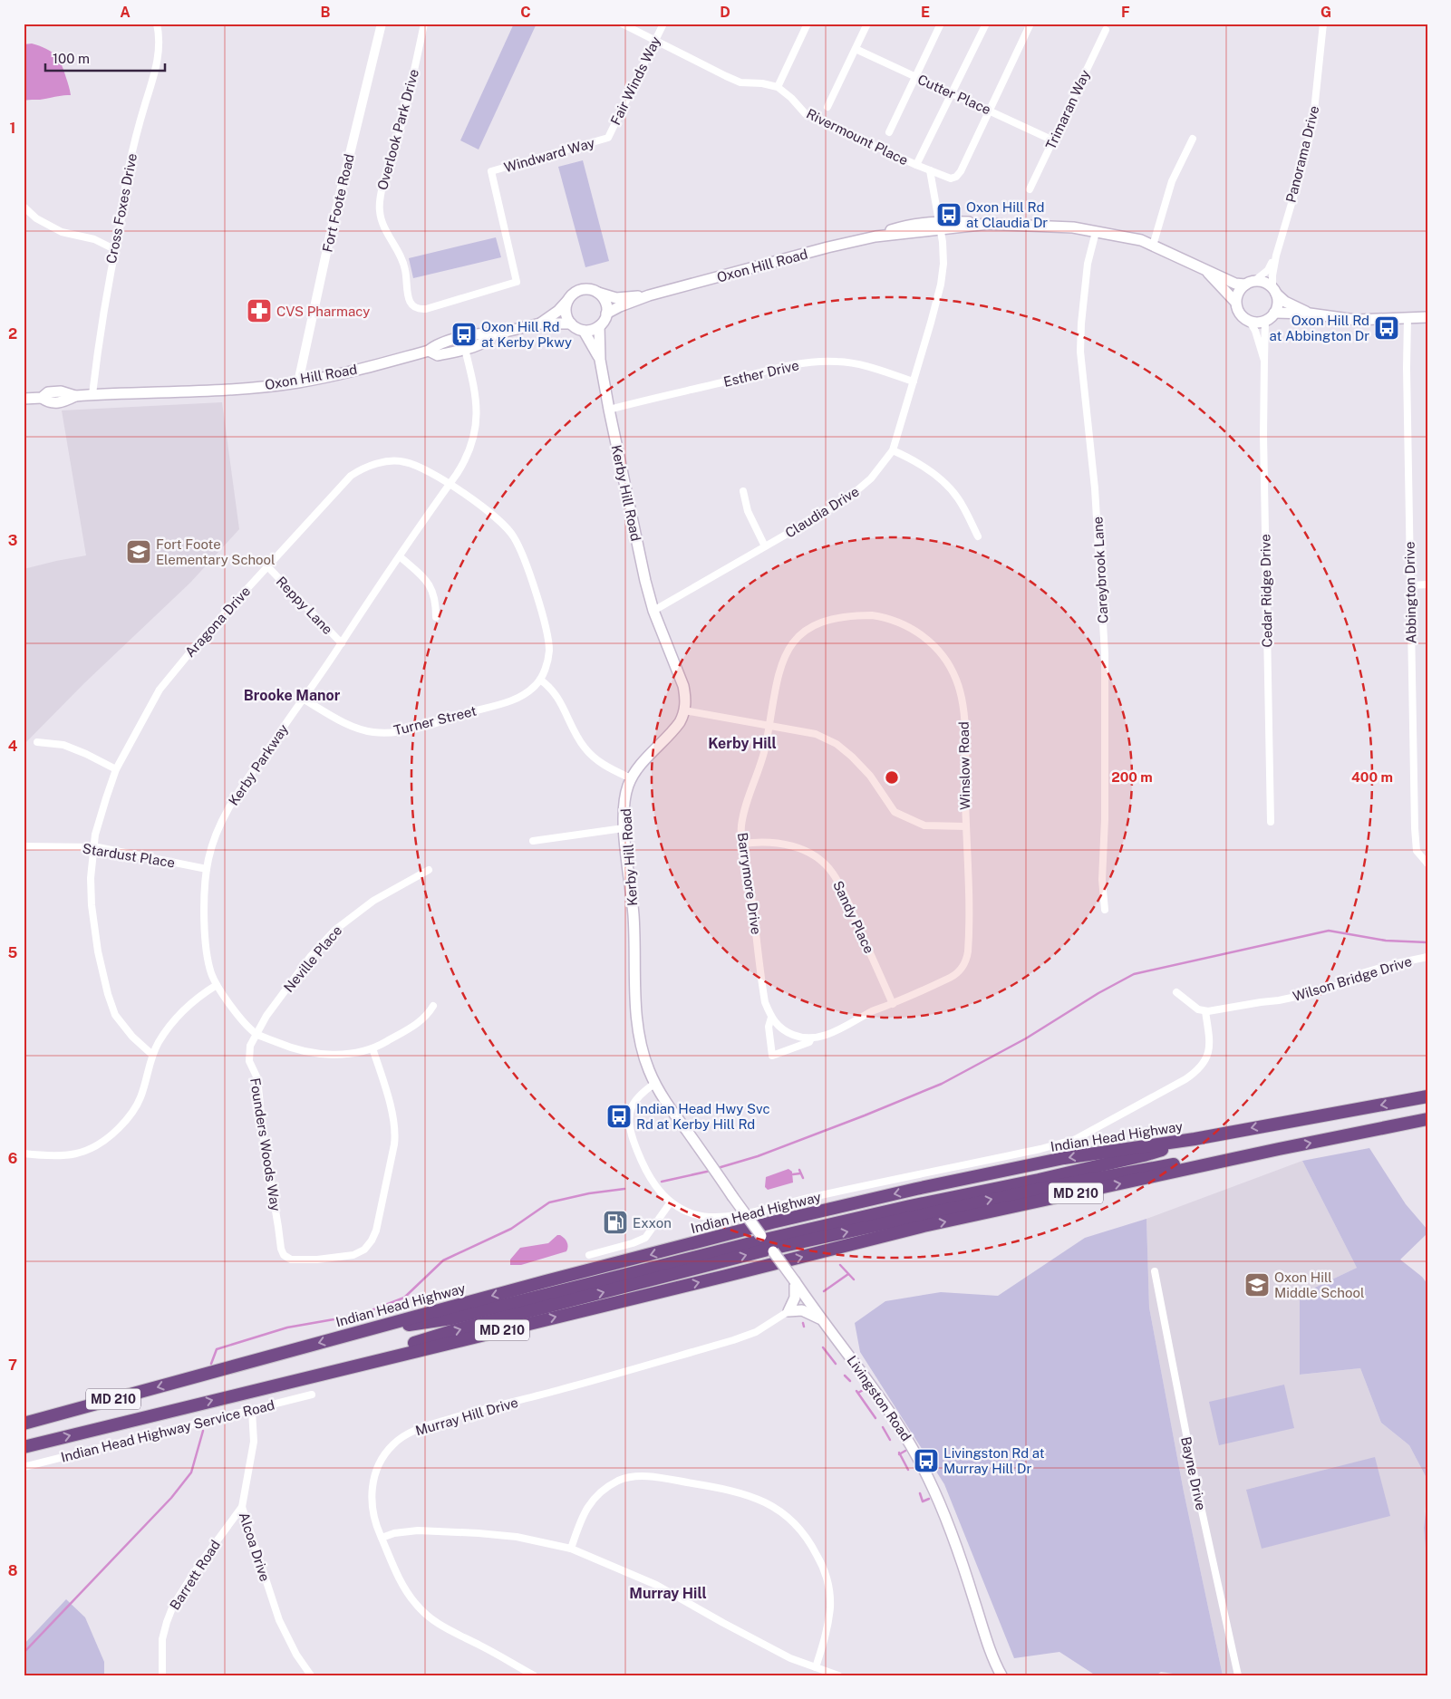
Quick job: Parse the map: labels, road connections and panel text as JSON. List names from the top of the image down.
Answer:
{
  "streets": {
    "highway": ["Indian Head Highway", "MD 210"],
    "main road": ["Oxon Hill Road", "Kerby Hill Road", "Livingston Road"],
    "street": [
      "Fair Winds Way",
      "Cutter Place",
      "Trimaran Way",
      "Overlook Park Drive",
      "Rivermount Place",
      "Panorama Drive",
      "Windward Way",
      "Fort Foote Road",
      "Cross Foxes Drive",
      "Esther Drive",
      "Claudia Drive",
      "Careybrook Lane",
      "Cedar Ridge Drive",
      "Abbington Drive",
      "Reppy Lane",
      "Aragona Drive",
      "Turner Street",
      "Kerby Parkway",
      "Winslow Road",
      "Stardust Place",
      "Barrymore Drive",
      "Sandy Place",
      "Neville Place",
      "Wilson Bridge Drive",
      "Founders Woods Way",
      "Murray Hill Drive",
      "Indian Head Highway Service Road",
      "Bayne Drive",
      "Alcoa Drive",
      "Barrett Road"
    ]
  },
  "crossings": [
    ["Fair Winds Way", "Windward Way"],
    ["Cutter Place", "Trimaran Way"],
    ["Cutter Place", "Rivermount Place"],
    ["Overlook Park Drive", "Windward Way"],
    ["Rivermount Place", "Claudia Drive"],
    ["Panorama Drive", "Oxon Hill Road"],
    ["Panorama Drive", "Cedar Ridge Drive"],
    ["Fort Foote Road", "Oxon Hill Road"],
    ["Cross Foxes Drive", "Oxon Hill Road"],
    ["Oxon Hill Road", "Kerby Hill Road"],
    ["Oxon Hill Road", "Claudia Drive"],
    ["Oxon Hill Road", "Careybrook Lane"],
    ["Oxon Hill Road", "Cedar Ridge Drive"],
    ["Oxon Hill Road", "Kerby Parkway"],
    ["Esther Drive", "Kerby Hill Road"],
    ["Esther Drive", "Claudia Drive"],
    ["Kerby Hill Road", "Claudia Drive"],
    ["Kerby Hill Road", "Livingston Road"],
    ["Reppy Lane", "Aragona Drive"],
    ["Reppy Lane", "Kerby Parkway"],
    ["Aragona Drive", "Turner Street"],
    ["Aragona Drive", "Kerby Parkway"],
    ["Aragona Drive", "Stardust Place"],
    ["Turner Street", "Kerby Parkway"],
    ["Kerby Parkway", "Stardust Place"],
    ["Kerby Parkway", "Neville Place"],
    ["Kerby Parkway", "Founders Woods Way"],
    ["Winslow Road", "Barrymore Drive"],
    ["Winslow Road", "Sandy Place"],
    ["Barrymore Drive", "Sandy Place"],
    ["Neville Place", "Founders Woods Way"],
    ["Indian Head Highway Service Road", "Alcoa Drive"],
    ["Alcoa Drive", "Barrett Road"]
  ],
  "districts": ["Brooke Manor", "Kerby Hill", "Murray Hill"],
  "places": {
    "bus stop": [
      "Oxon Hill Rd at Claudia Dr",
      "Oxon Hill Rd at Abbington Dr",
      "Oxon Hill Rd at Kerby Pkwy",
      "Indian Head Hwy Svc Rd at Kerby Hill Rd",
      "Livingston Rd at Murray Hill Dr"
    ],
    "pharmacy": ["CVS Pharmacy"],
    "school or university": ["Fort Foote Elementary School", "Oxon Hill Middle School"],
    "fuel station": ["Exxon"]
  },
  "scale_bar": "100 m",
  "grid": {
    "columns": [
      "A",
      "B",
      "C",
      "D",
      "E",
      "F",
      "G"
    ],
    "rows": [
      "1",
      "2",
      "3",
      "4",
      "5",
      "6",
      "7",
      "8"
    ]
  },
  "rings": ["200 m", "400 m"]
}
